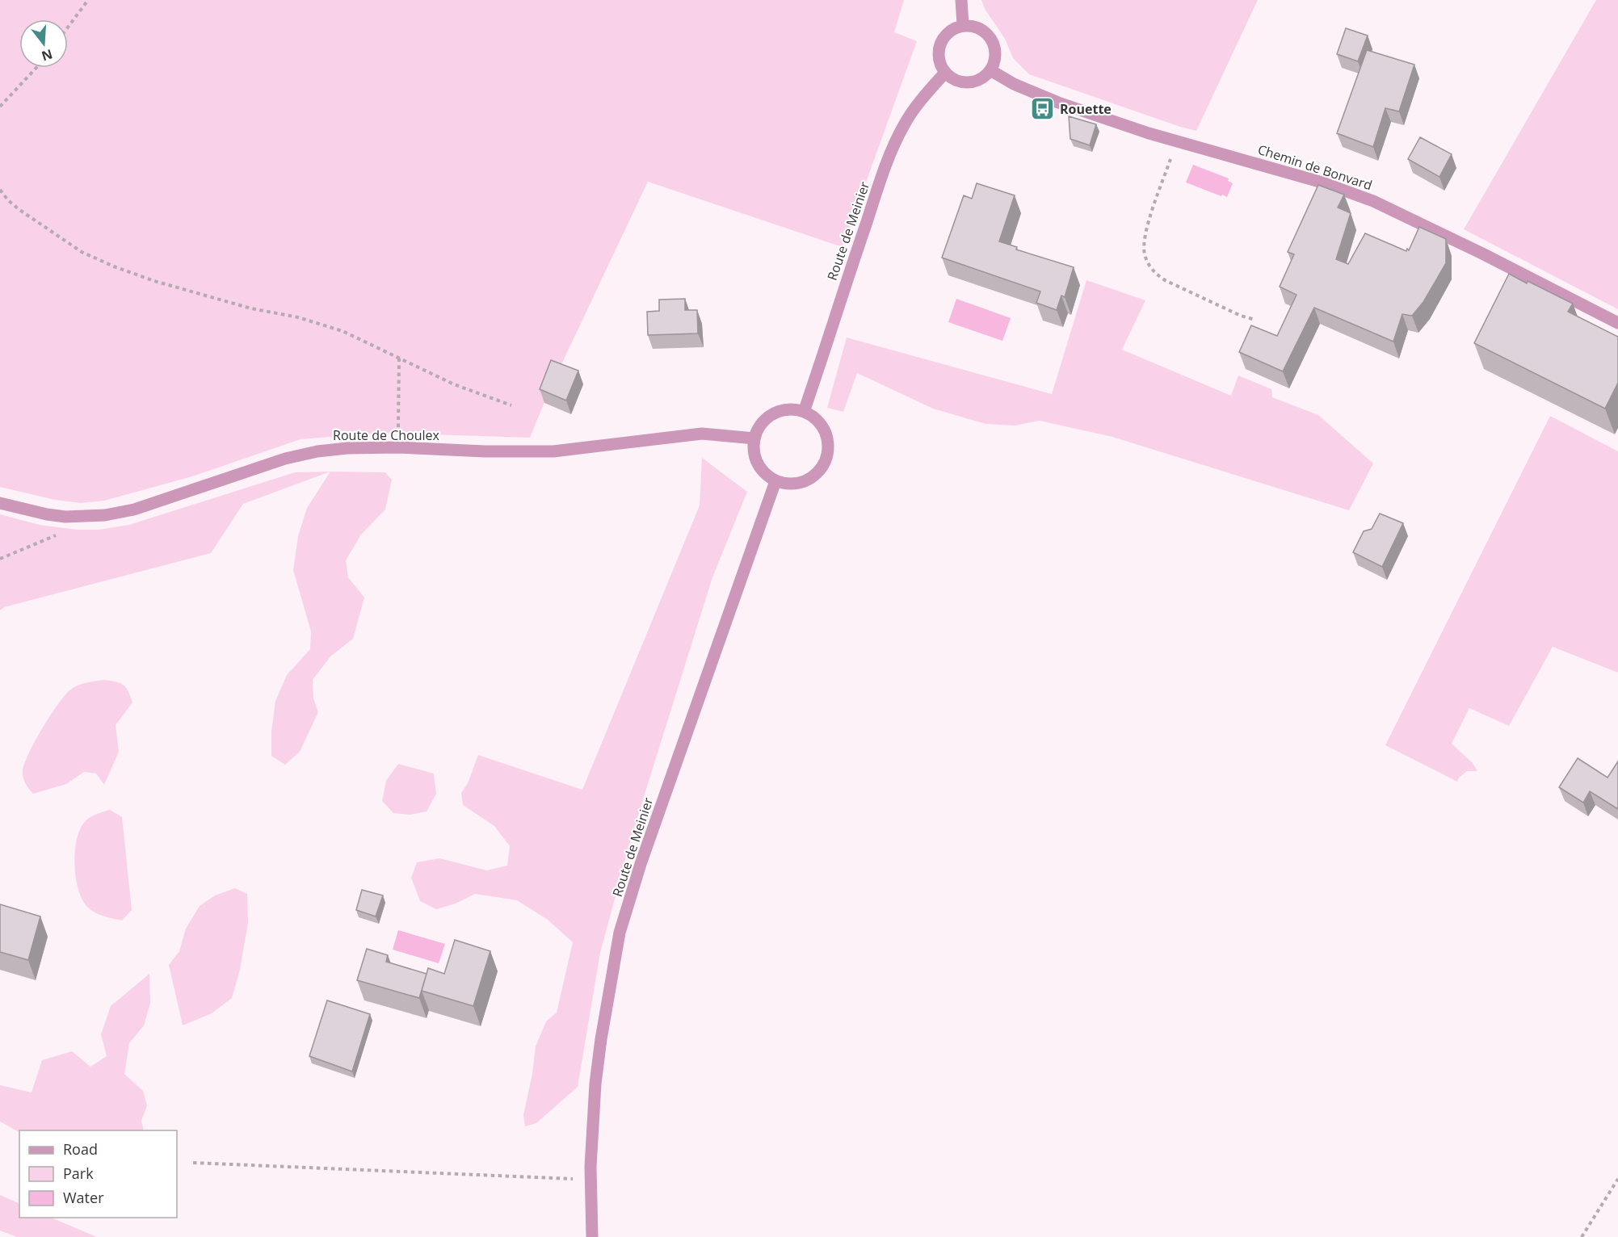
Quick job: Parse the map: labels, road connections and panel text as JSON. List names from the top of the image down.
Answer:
{
  "streets": {
    "street": ["Chemin de Bonvard", "Route de Meinier", "Route de Choulex"]
  },
  "crossings": [
    ["Chemin de Bonvard", "Route de Meinier"],
    ["Route de Meinier", "Route de Choulex"]
  ],
  "places": {
    "bus stop": ["Rouette"]
  },
  "legend": ["Road", "Park", "Water"],
  "north": "bottom"
}
